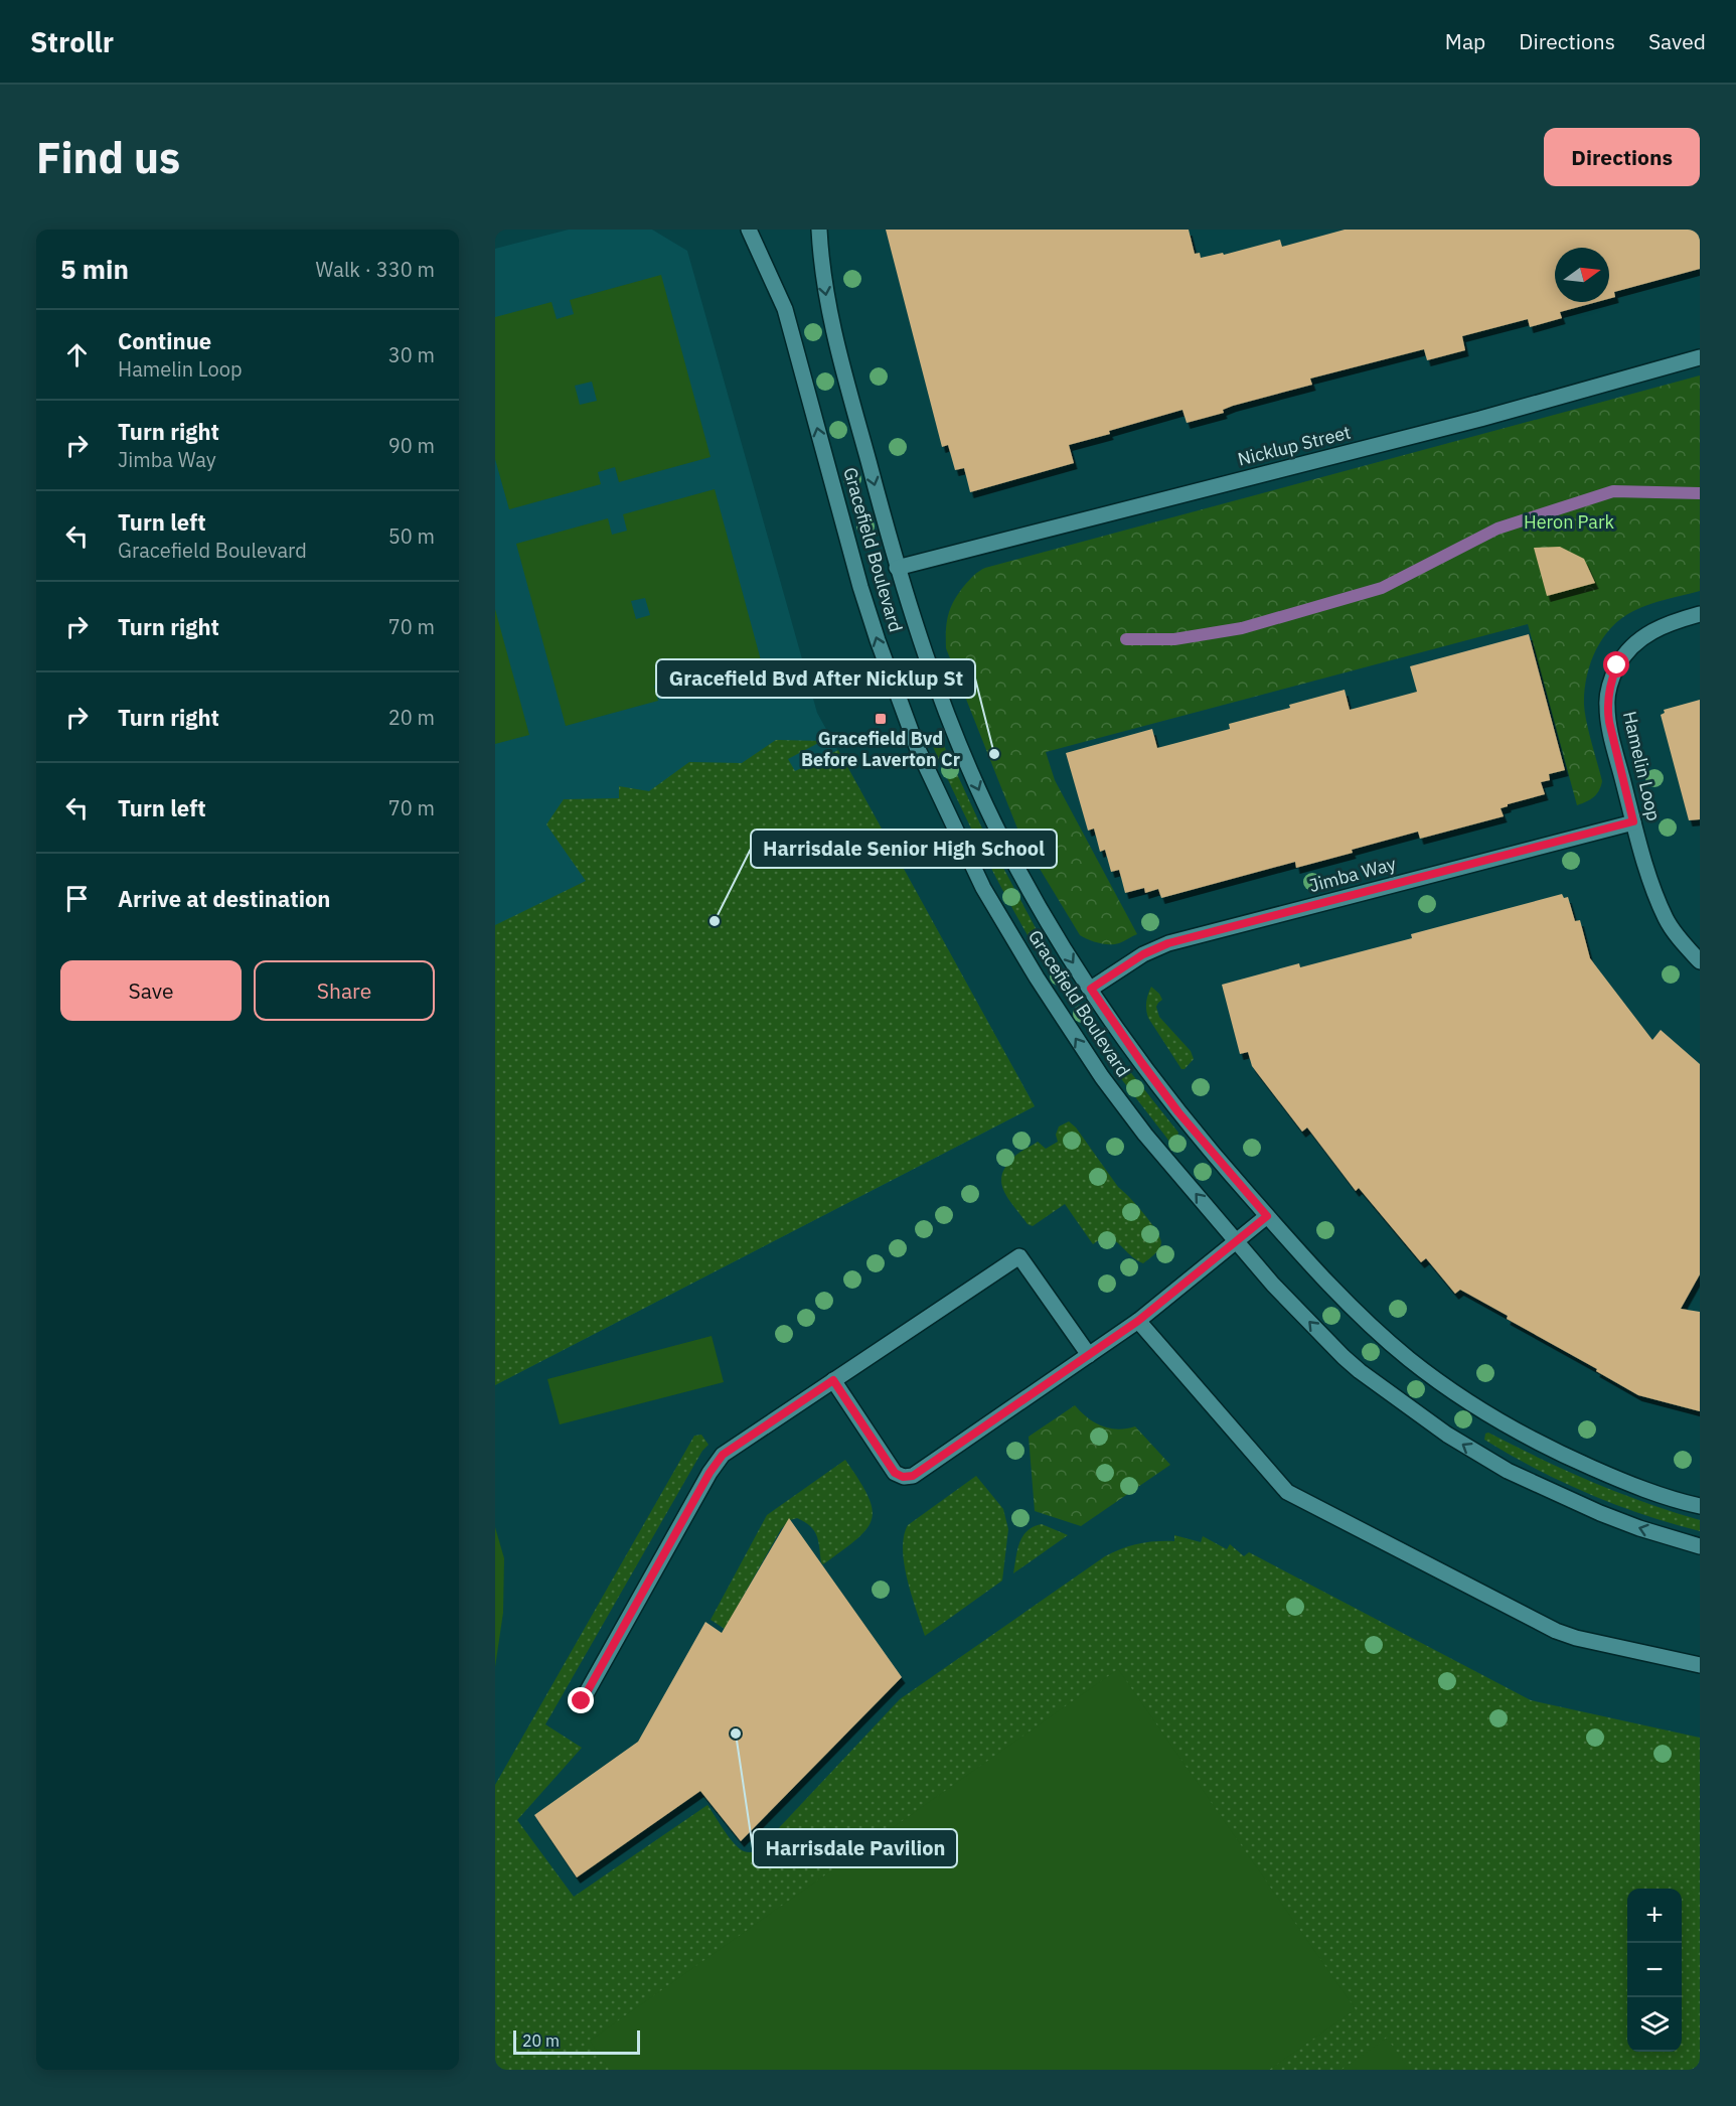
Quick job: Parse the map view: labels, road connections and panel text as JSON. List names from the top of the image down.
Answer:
{
  "streets": {
    "street": [
      "Nicklup Street",
      "Gracefield Boulevard",
      "Hamelin Loop",
      "Jimba Way"
    ]
  },
  "crossings": [
    ["Nicklup Street", "Gracefield Boulevard"],
    ["Gracefield Boulevard", "Jimba Way"],
    ["Hamelin Loop", "Jimba Way"]
  ],
  "parks": ["Heron Park"],
  "places": {
    "transit": ["Gracefield Bvd Before Laverton Cr"],
    "other": ["Gracefield Bvd After Nicklup St", "Harrisdale Senior High School", "Harrisdale Pavilion"]
  },
  "scale_bar": "20 m",
  "north": "right",
  "page": {
    "header": "Strollr",
    "nav": ["Map", "Directions", "Saved"],
    "buttons": [
      "Directions",
      ["Save", "Share"]
    ],
    "title": "Find us",
    "heading": ["5 min", "Walk · 330 m"],
    "list": [
      ["Continue", "Hamelin Loop", "30 m"],
      ["Turn right", "Jimba Way", "90 m"],
      ["Turn left", "Gracefield Boulevard", "50 m"],
      ["Turn right", "70 m"],
      ["Turn right", "20 m"],
      ["Turn left", "70 m"],
      "Arrive at destination"
    ],
    "map_buttons": ["+", "−"],
    "scale": "20 m"
  }
}
